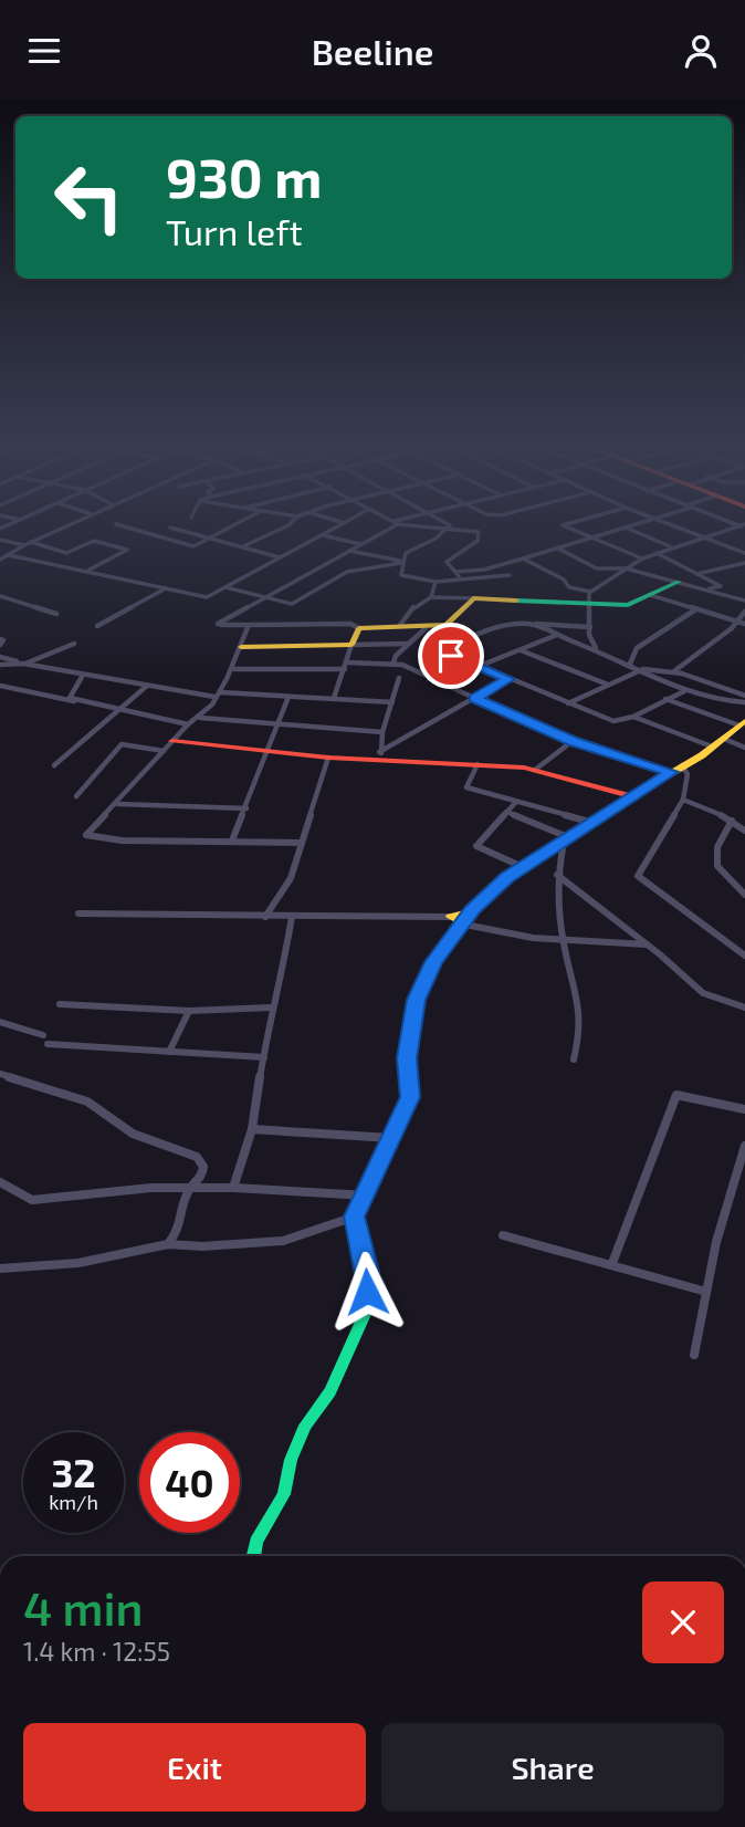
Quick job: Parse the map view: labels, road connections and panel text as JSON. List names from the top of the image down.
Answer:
{
  "page": {
    "header": "Beeline",
    "turn": ["930 m", "Turn left"],
    "speed": "32 km/h",
    "limit": "40",
    "heading": ["4 min", "1.4 km · 12:55"],
    "buttons": ["Exit", "Share"]
  }
}
